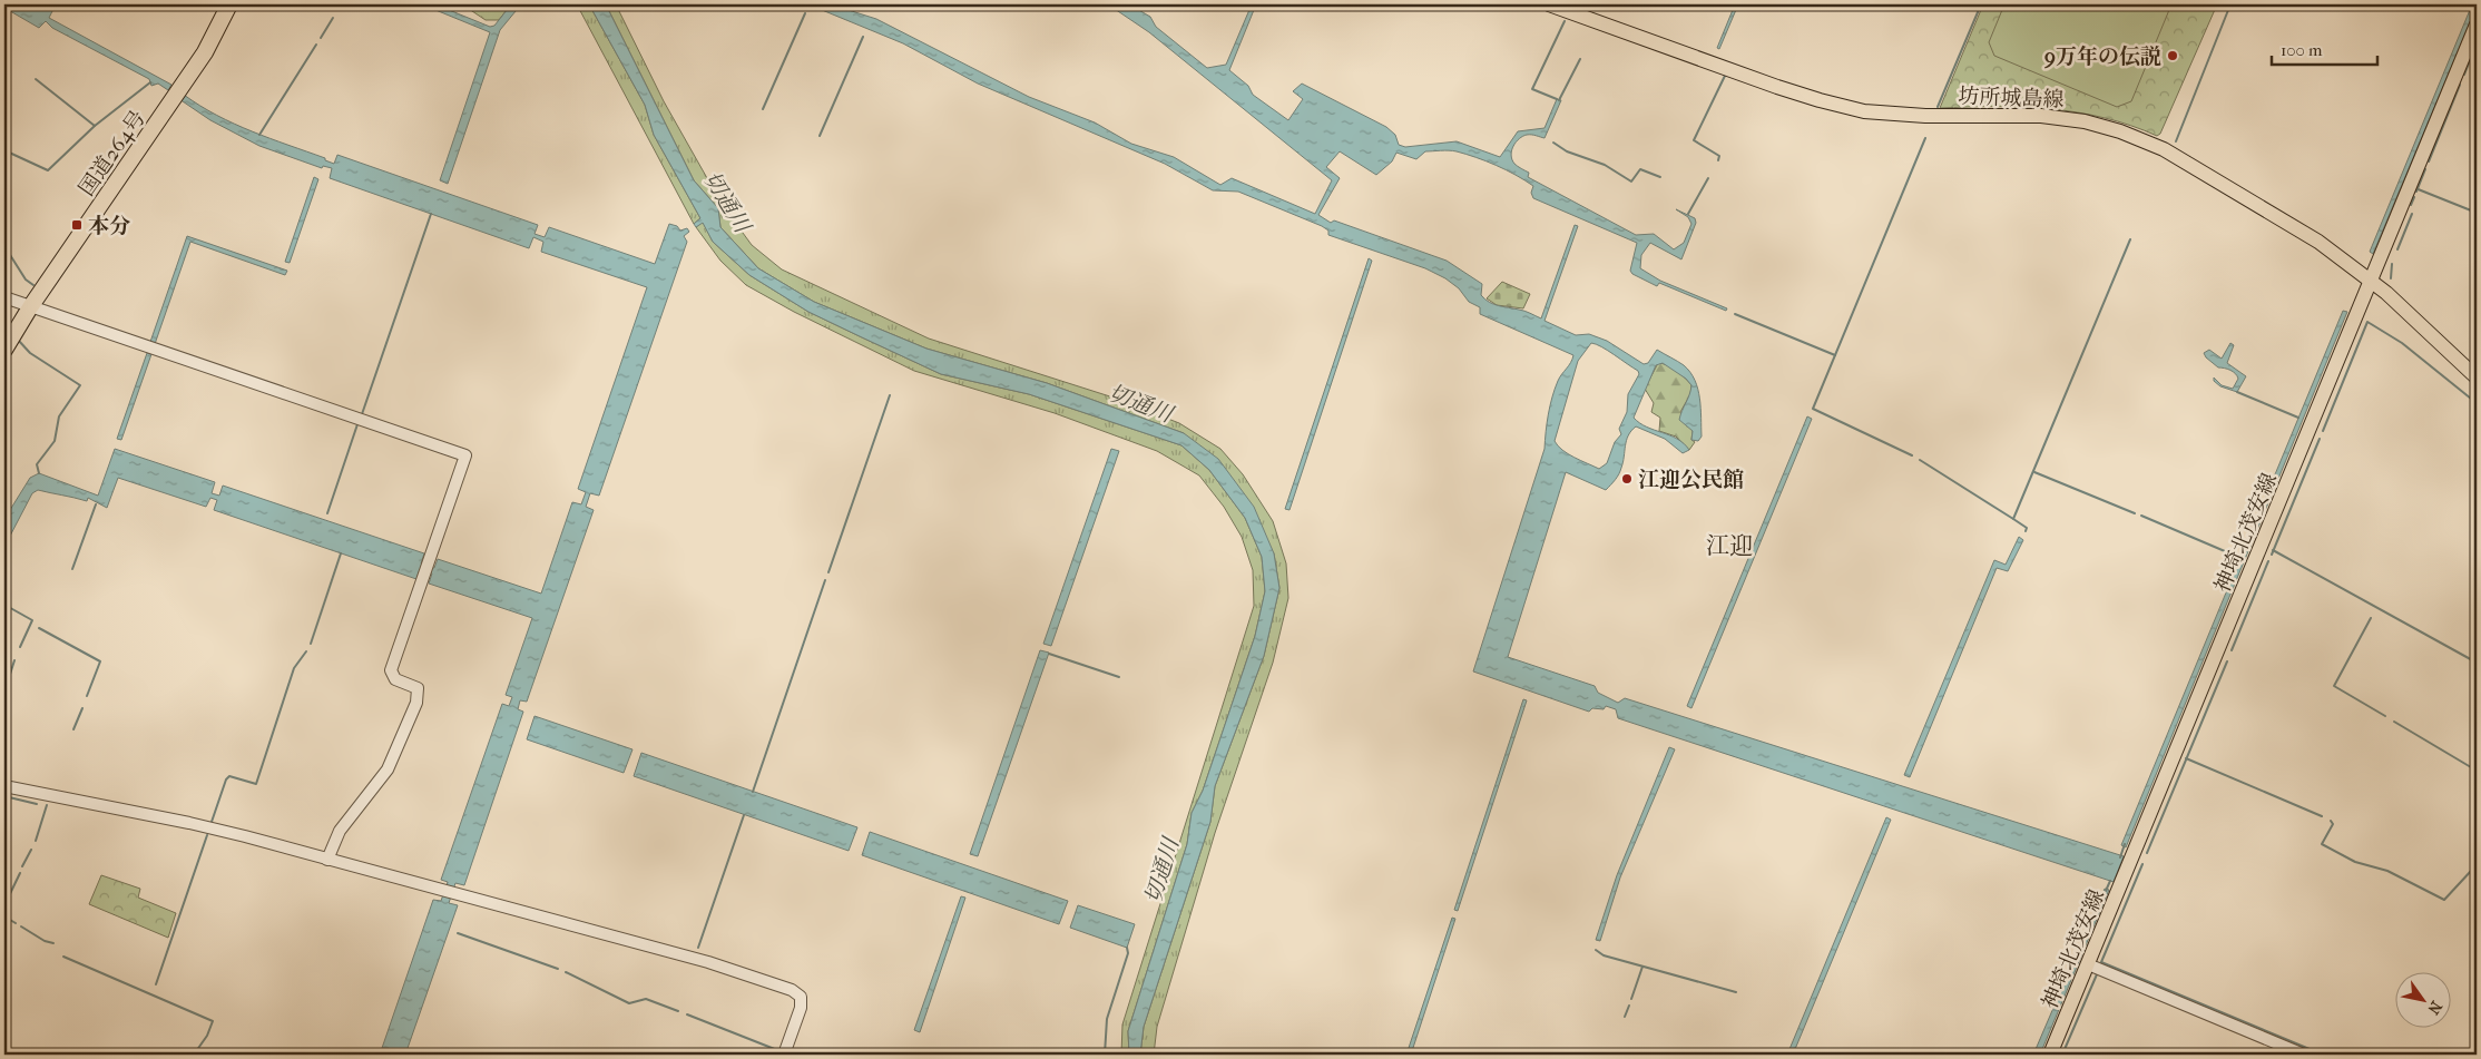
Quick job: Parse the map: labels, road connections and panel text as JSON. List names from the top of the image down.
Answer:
{
  "streets": {
    "highway": ["国道264号"],
    "main road": ["坊所城島線", "神埼北茂安線"]
  },
  "crossings": [
    ["坊所城島線", "神埼北茂安線"]
  ],
  "districts": ["江迎"],
  "water": ["切通川"],
  "places": {
    "other": ["9万年の伝説", "江迎公民館"],
    "transit": ["本分"]
  },
  "scale_bar": "100 m",
  "north": "bottom right"
}
